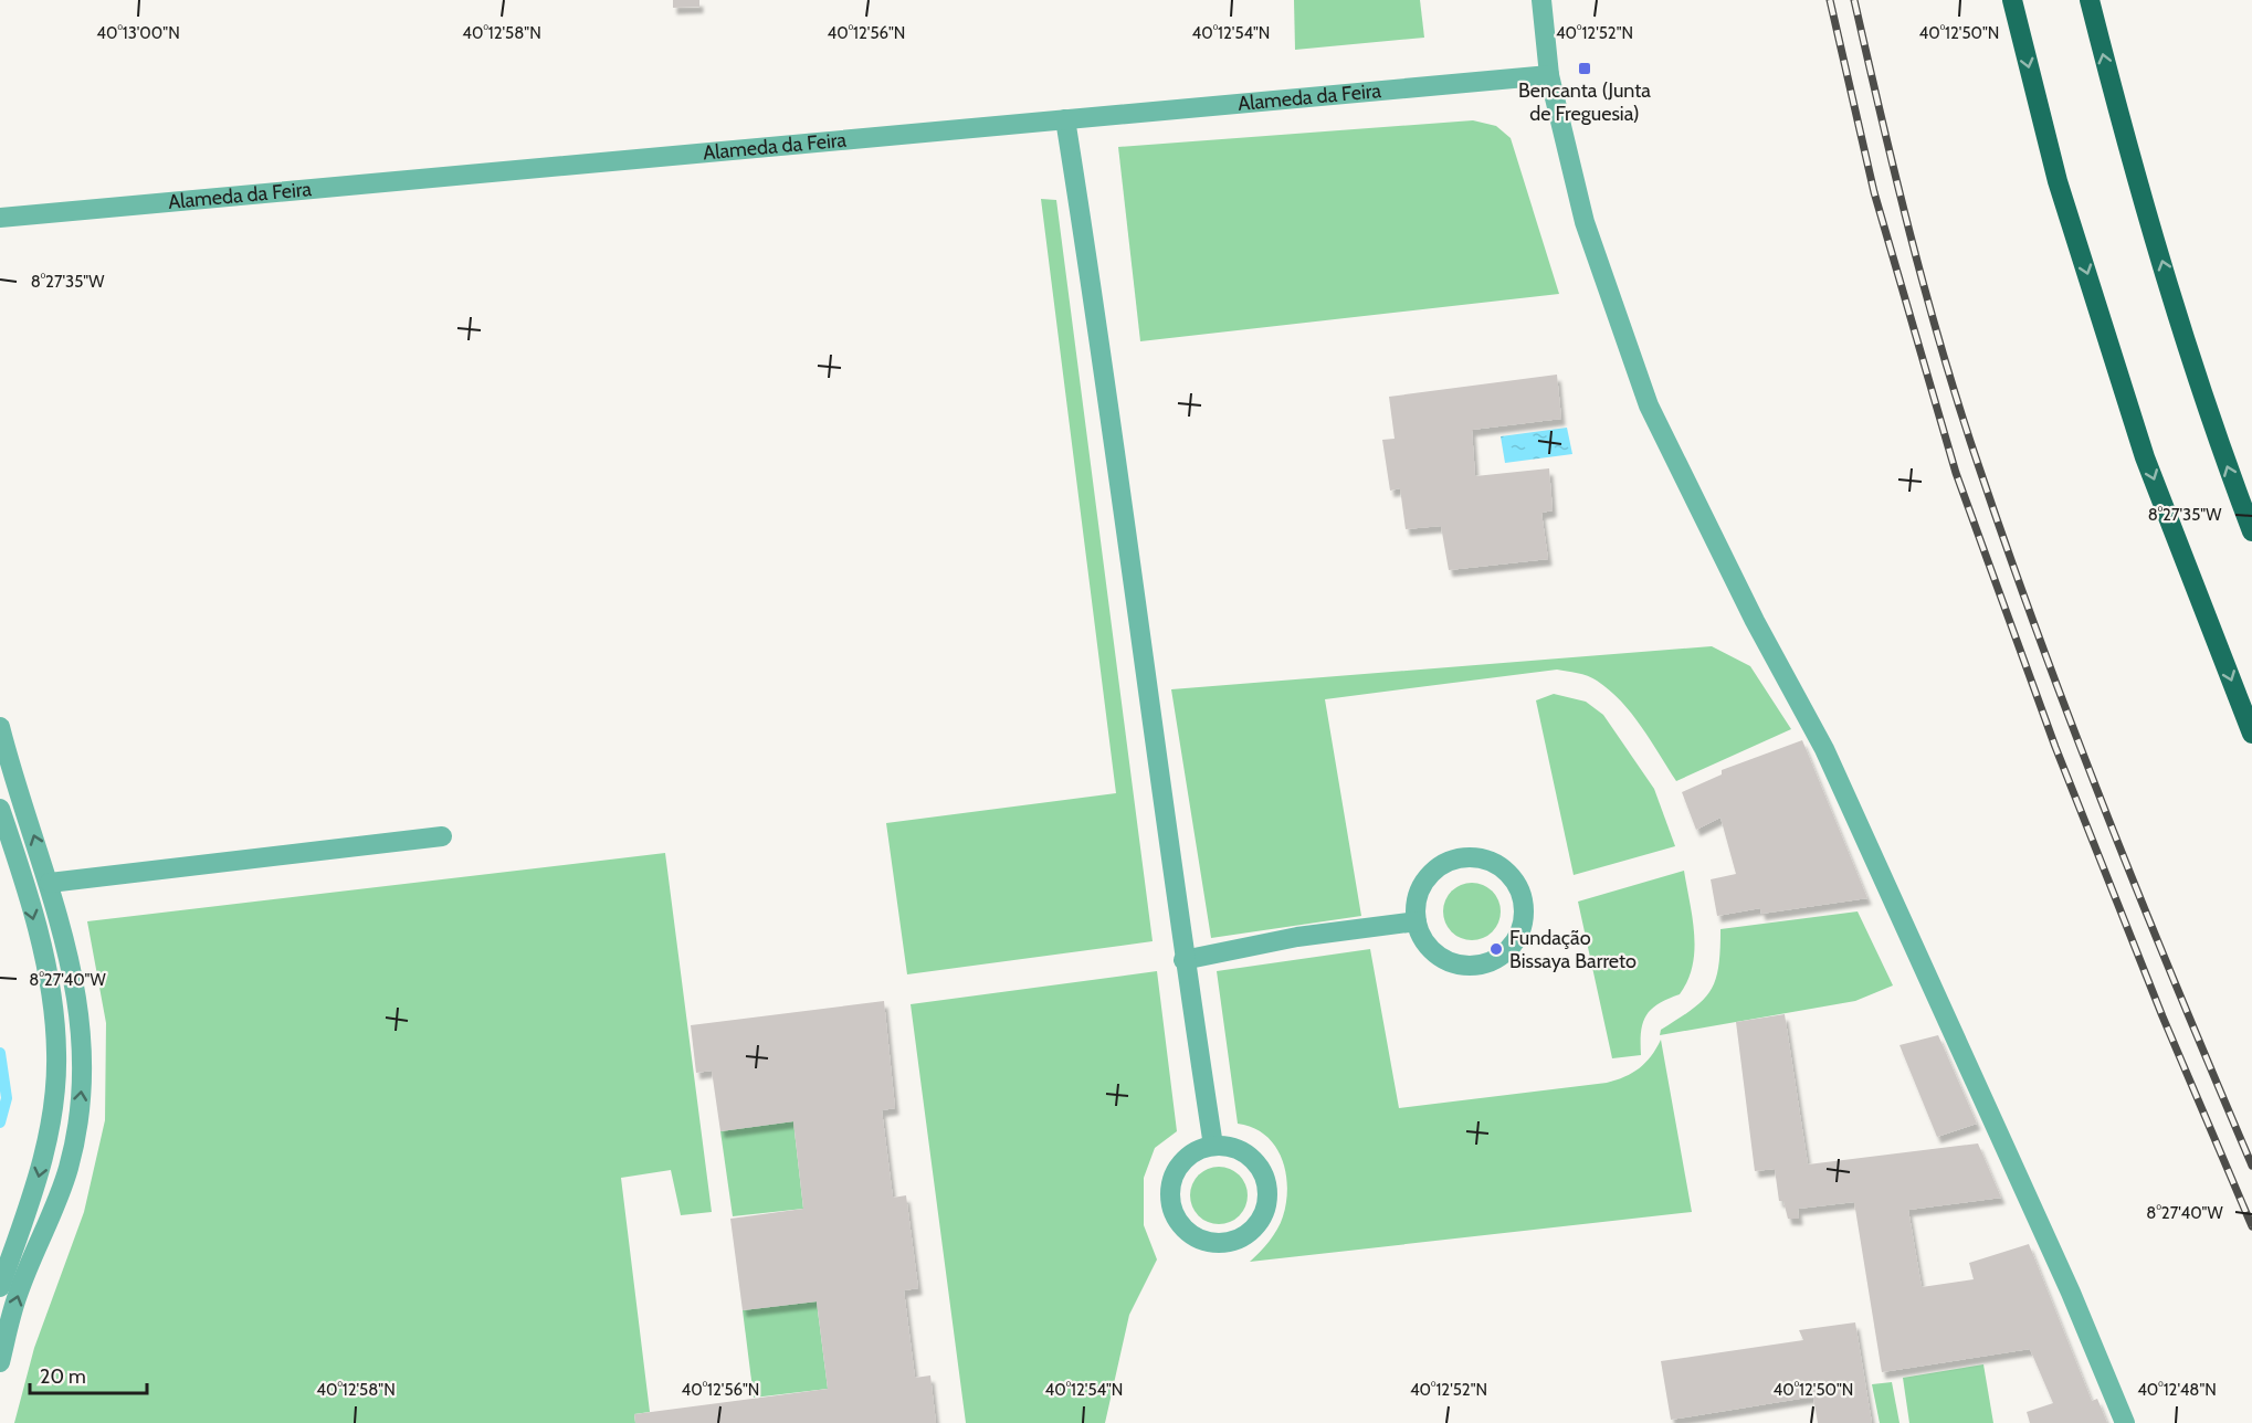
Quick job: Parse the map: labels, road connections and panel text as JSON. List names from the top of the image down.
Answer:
{
  "streets": {
    "street": ["Alameda da Feira"]
  },
  "places": {
    "transit": ["Bencanta (Junta de Freguesia)"],
    "other": ["Fundação Bissaya Barreto"]
  },
  "scale_bar": "20 m",
  "coordinates": [
    "40°13'00\"N",
    "40°12'58\"N",
    "40°12'56\"N",
    "40°12'54\"N",
    "40°12'52\"N",
    "40°12'50\"N",
    "8°27'35\"W",
    "8°27'40\"W",
    "40°12'48\"N"
  ]
}
